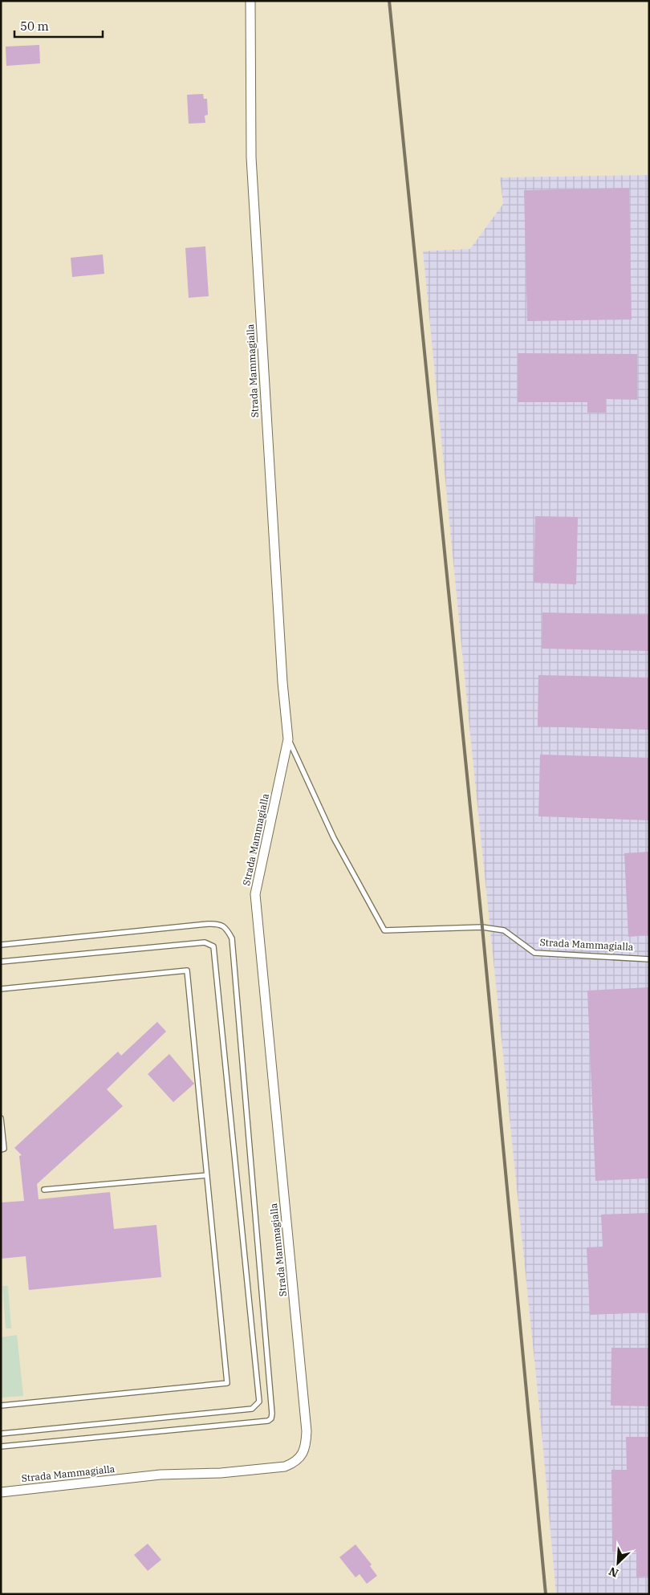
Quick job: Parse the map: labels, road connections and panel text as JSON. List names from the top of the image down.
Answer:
{
  "streets": {
    "street": ["Strada Mammagialla"]
  },
  "scale_bar": "50 m",
  "north": "bottom left"
}
